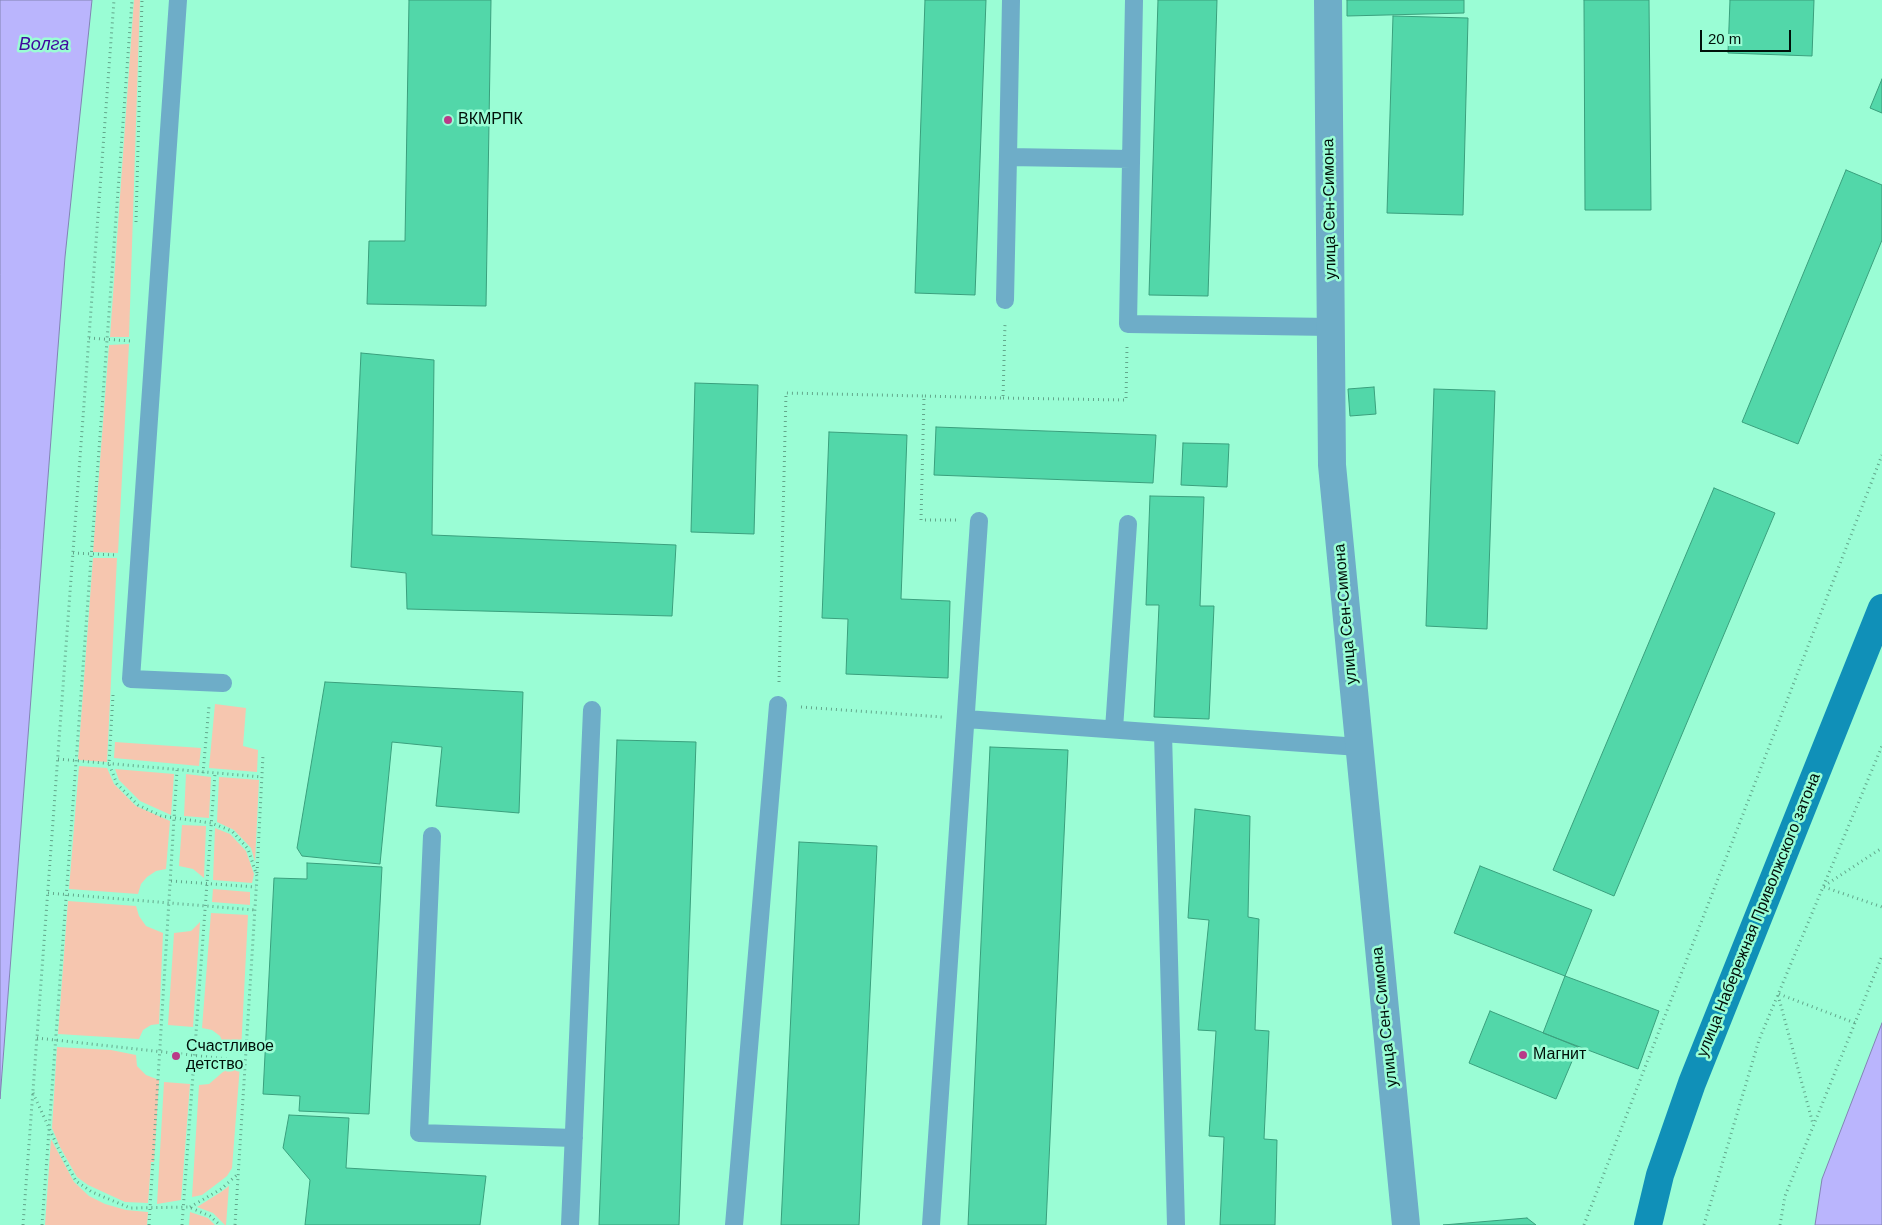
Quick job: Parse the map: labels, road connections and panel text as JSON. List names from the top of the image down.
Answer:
{
  "streets": {
    "main road": ["улица Набережная Приволжского затона"],
    "street": ["улица Сен-Симона"]
  },
  "water": ["Волга"],
  "places": ["ВКМРПК", "Магнит", "Счастливое детство"],
  "scale_bar": "20 m"
}
